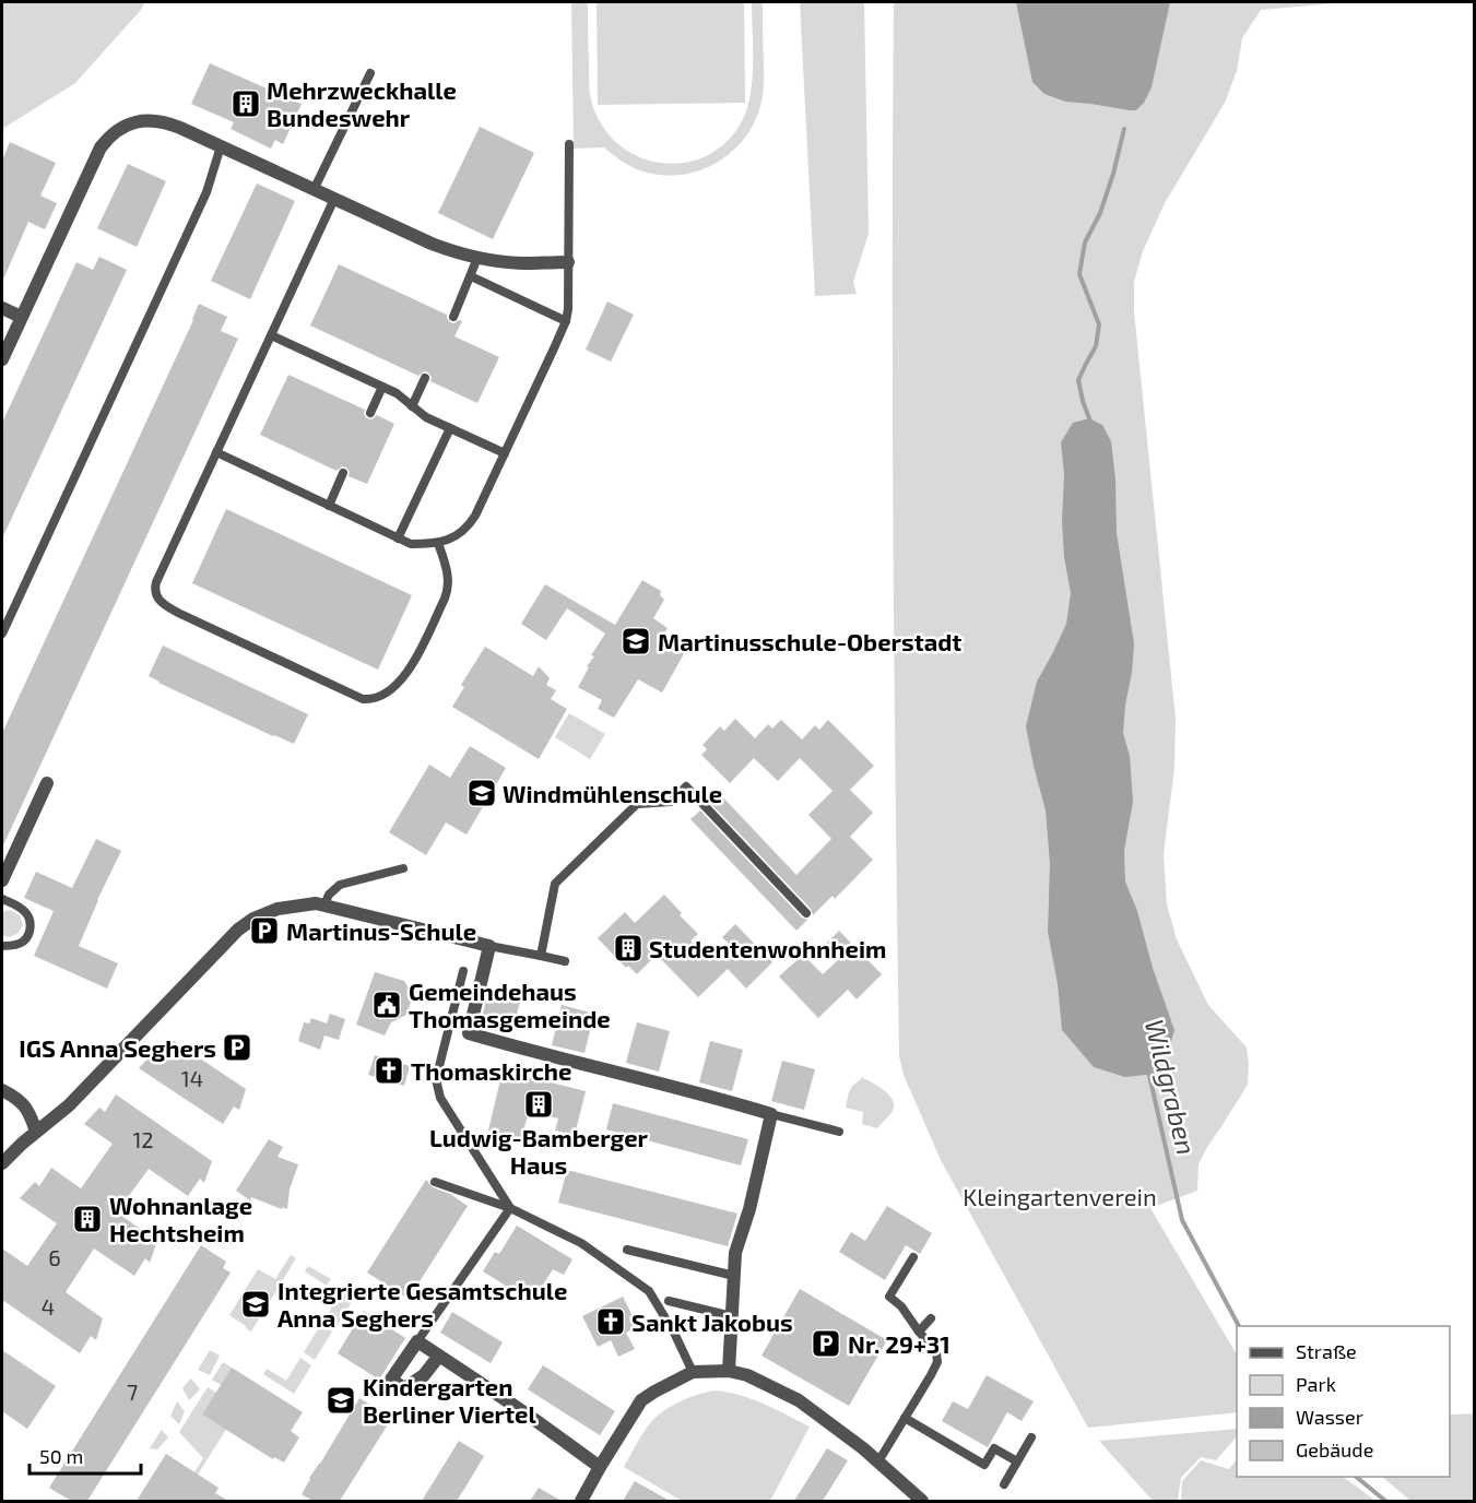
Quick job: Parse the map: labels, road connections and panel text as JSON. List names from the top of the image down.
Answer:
{
  "water": ["Wildgraben"],
  "parks": ["Kleingartenverein"],
  "places": {
    "building": [
      "Mehrzweckhalle Bundeswehr",
      "Studentenwohnheim",
      "Ludwig-Bamberger Haus",
      "Wohnanlage Hechtsheim"
    ],
    "school or university": [
      "Martinusschule-Oberstadt",
      "Windmühlenschule",
      "Integrierte Gesamtschule Anna Seghers",
      "Kindergarten Berliner Viertel"
    ],
    "parking": ["Martinus-Schule", "IGS Anna Seghers", "Nr. 29+31"],
    "public building": ["Gemeindehaus Thomasgemeinde"],
    "church": ["Thomaskirche", "Sankt Jakobus"]
  },
  "house_numbers": [
    "14",
    "12",
    "6",
    "4",
    "7"
  ],
  "legend": [
    "Straße",
    "Park",
    "Wasser",
    "Gebäude"
  ],
  "scale_bar": "50 m"
}
